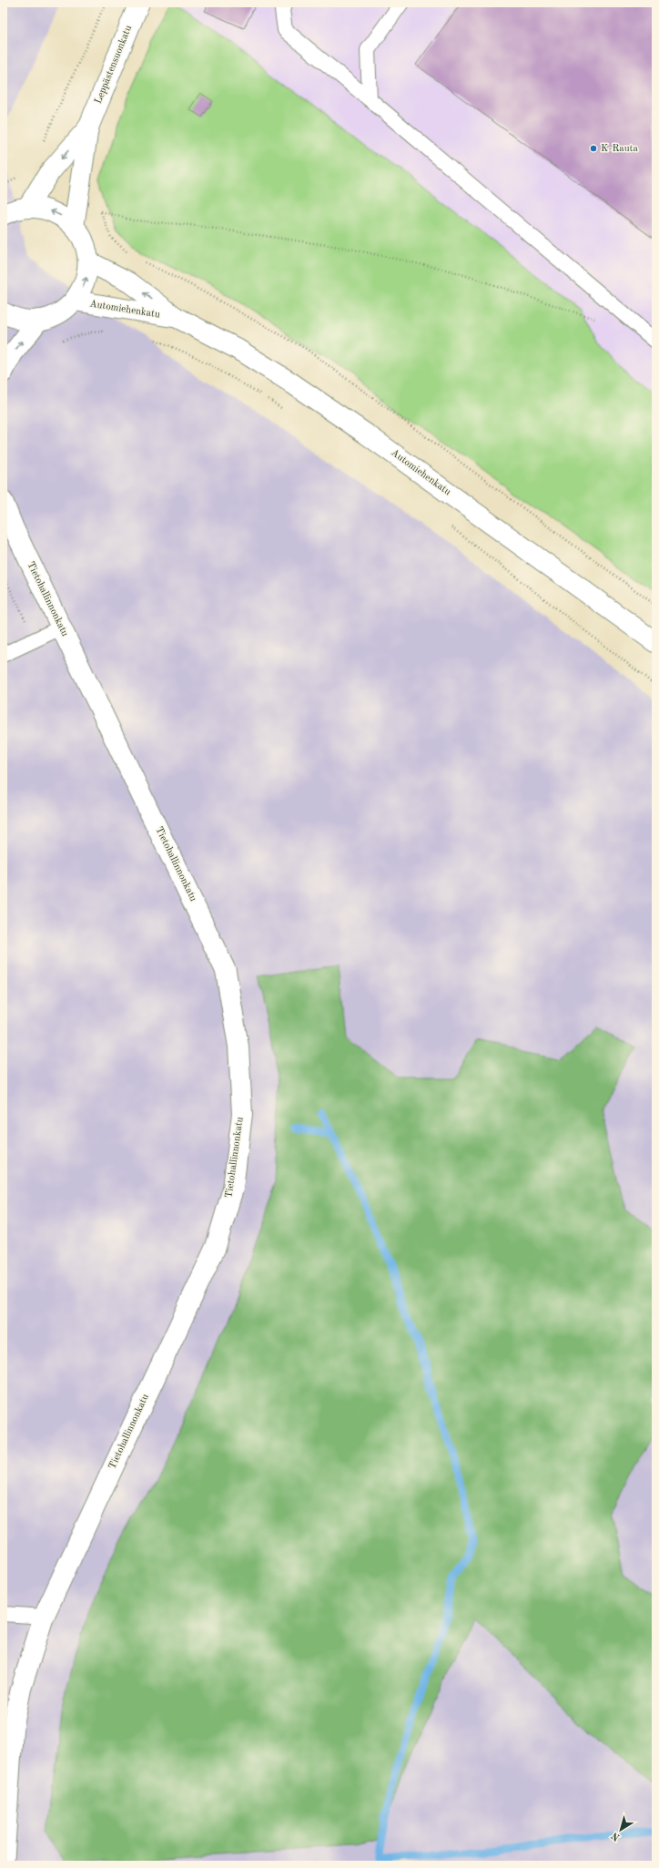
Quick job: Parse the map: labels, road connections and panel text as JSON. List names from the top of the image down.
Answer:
{
  "streets": {
    "street": ["Leppästensuonkatu", "Automiehenkatu", "Tietohallinnonkatu"]
  },
  "places": ["K-Rauta"],
  "north": "bottom left"
}
